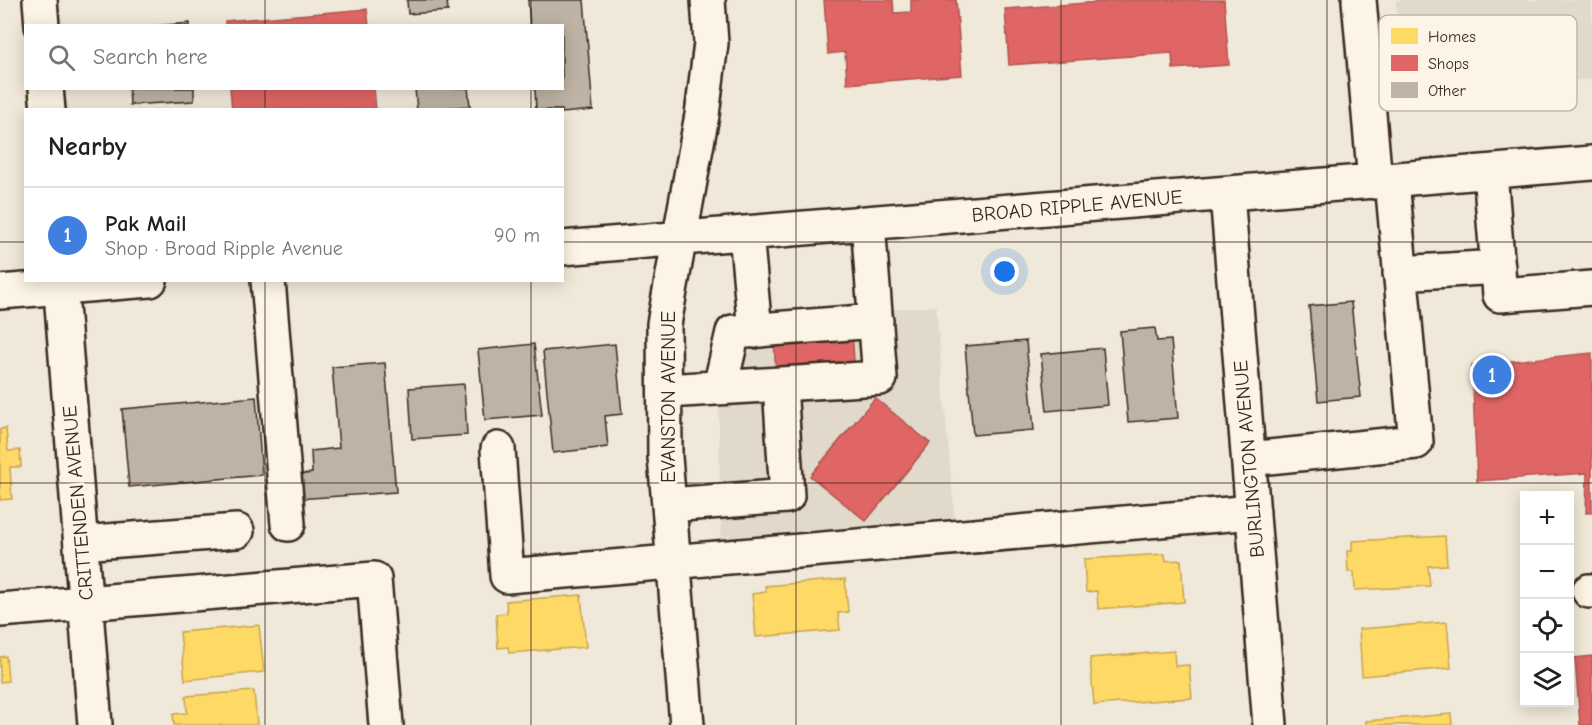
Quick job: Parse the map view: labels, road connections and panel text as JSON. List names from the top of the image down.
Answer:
{
  "streets": {
    "street": [
      "BROAD RIPPLE AVENUE",
      "EVANSTON AVENUE",
      "BURLINGTON AVENUE",
      "CRITTENDEN AVENUE"
    ]
  },
  "crossings": [
    ["BROAD RIPPLE AVENUE", "EVANSTON AVENUE"],
    ["BROAD RIPPLE AVENUE", "BURLINGTON AVENUE"]
  ],
  "legend": ["Homes", "Shops", "Other"],
  "page": {
    "search": "Search here",
    "heading": "Nearby",
    "list": [
      {
        "mark": "1",
        "name": "Pak Mail",
        "note": "Shop · Broad Ripple Avenue",
        "value": "90 m"
      }
    ],
    "pins": "1",
    "map_buttons": ["+", "−"]
  }
}
